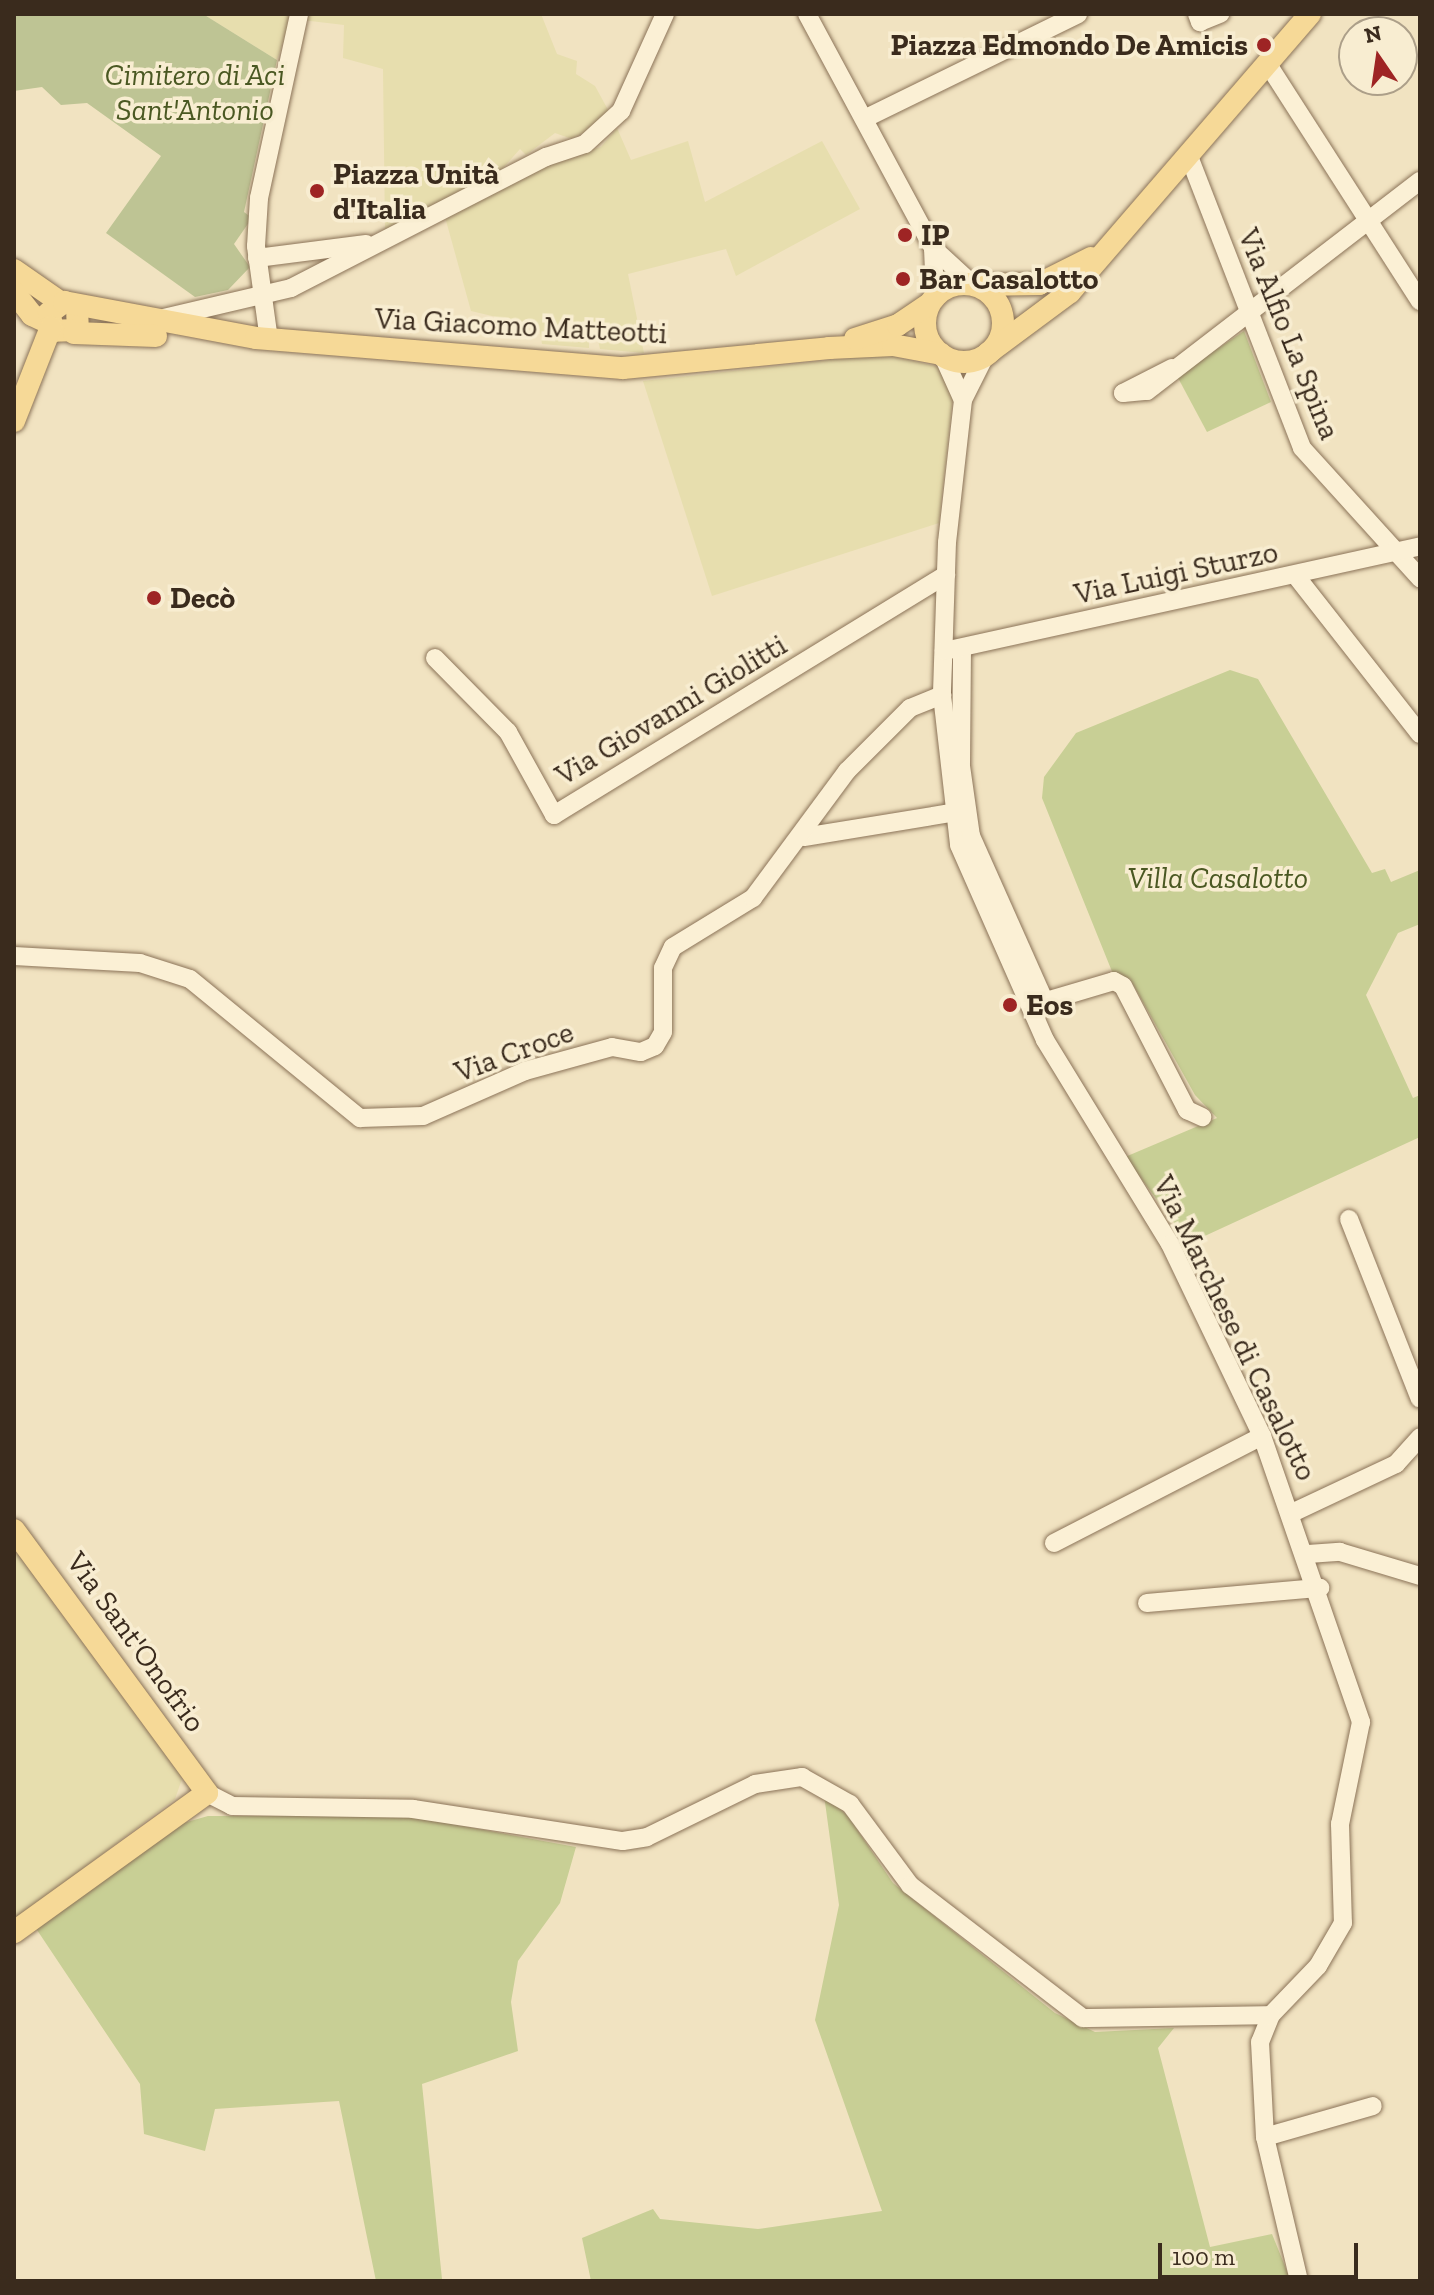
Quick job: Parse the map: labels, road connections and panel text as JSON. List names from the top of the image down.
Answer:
{
  "streets": {
    "main road": ["Via Giacomo Matteotti", "Via Sant'Onofrio"],
    "street": [
      "Via Alfio La Spina",
      "Via Luigi Sturzo",
      "Via Giovanni Giolitti",
      "Via Croce",
      "Via Marchese di Casalotto"
    ]
  },
  "crossings": [
    ["Via Alfio La Spina", "Via Luigi Sturzo"],
    ["Via Luigi Sturzo", "Via Marchese di Casalotto"],
    ["Via Giovanni Giolitti", "Via Marchese di Casalotto"],
    ["Via Croce", "Via Marchese di Casalotto"]
  ],
  "parks": ["Cimitero di Aci Sant'Antonio", "Villa Casalotto"],
  "places": [
    "Piazza Edmondo De Amicis",
    "Piazza Unità d'Italia",
    "IP",
    "Bar Casalotto",
    "Decò",
    "Eos"
  ],
  "scale_bar": "100 m",
  "north": "top"
}
